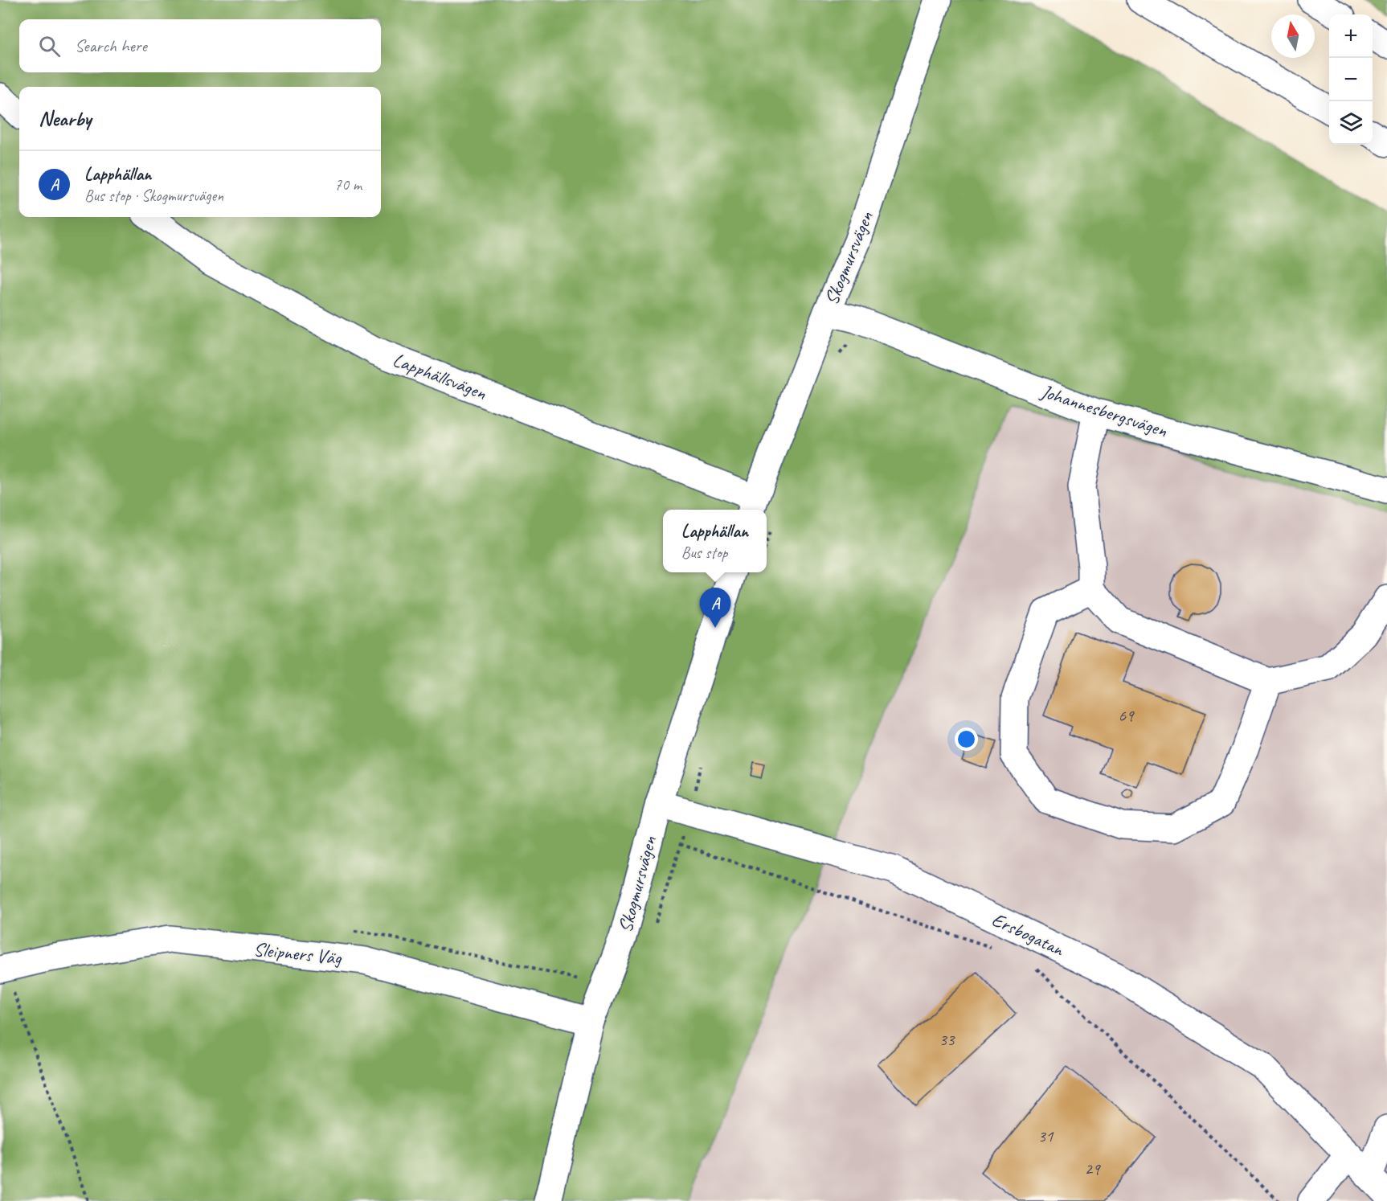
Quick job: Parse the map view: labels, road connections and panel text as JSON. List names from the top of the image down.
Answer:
{
  "streets": {
    "main road": [
      "Skogmursvägen",
      "Lapphällsvägen",
      "Johannesbergsvägen",
      "Ersbogatan",
      "Sleipners Väg"
    ]
  },
  "crossings": [
    ["Skogmursvägen", "Lapphällsvägen"],
    ["Skogmursvägen", "Johannesbergsvägen"],
    ["Skogmursvägen", "Ersbogatan"],
    ["Skogmursvägen", "Sleipners Väg"]
  ],
  "house_numbers": [
    "69",
    "33",
    "31",
    "29"
  ],
  "north": "top",
  "page": {
    "map_buttons": ["+", "−"],
    "search": "Search here",
    "heading": "Nearby",
    "list": [
      {
        "mark": "A",
        "name": "Lapphällan",
        "note": "Bus stop · Skogmursvägen",
        "value": "70 m"
      }
    ],
    "popup": ["Lapphällan", "Bus stop"],
    "pins": "A"
  }
}
